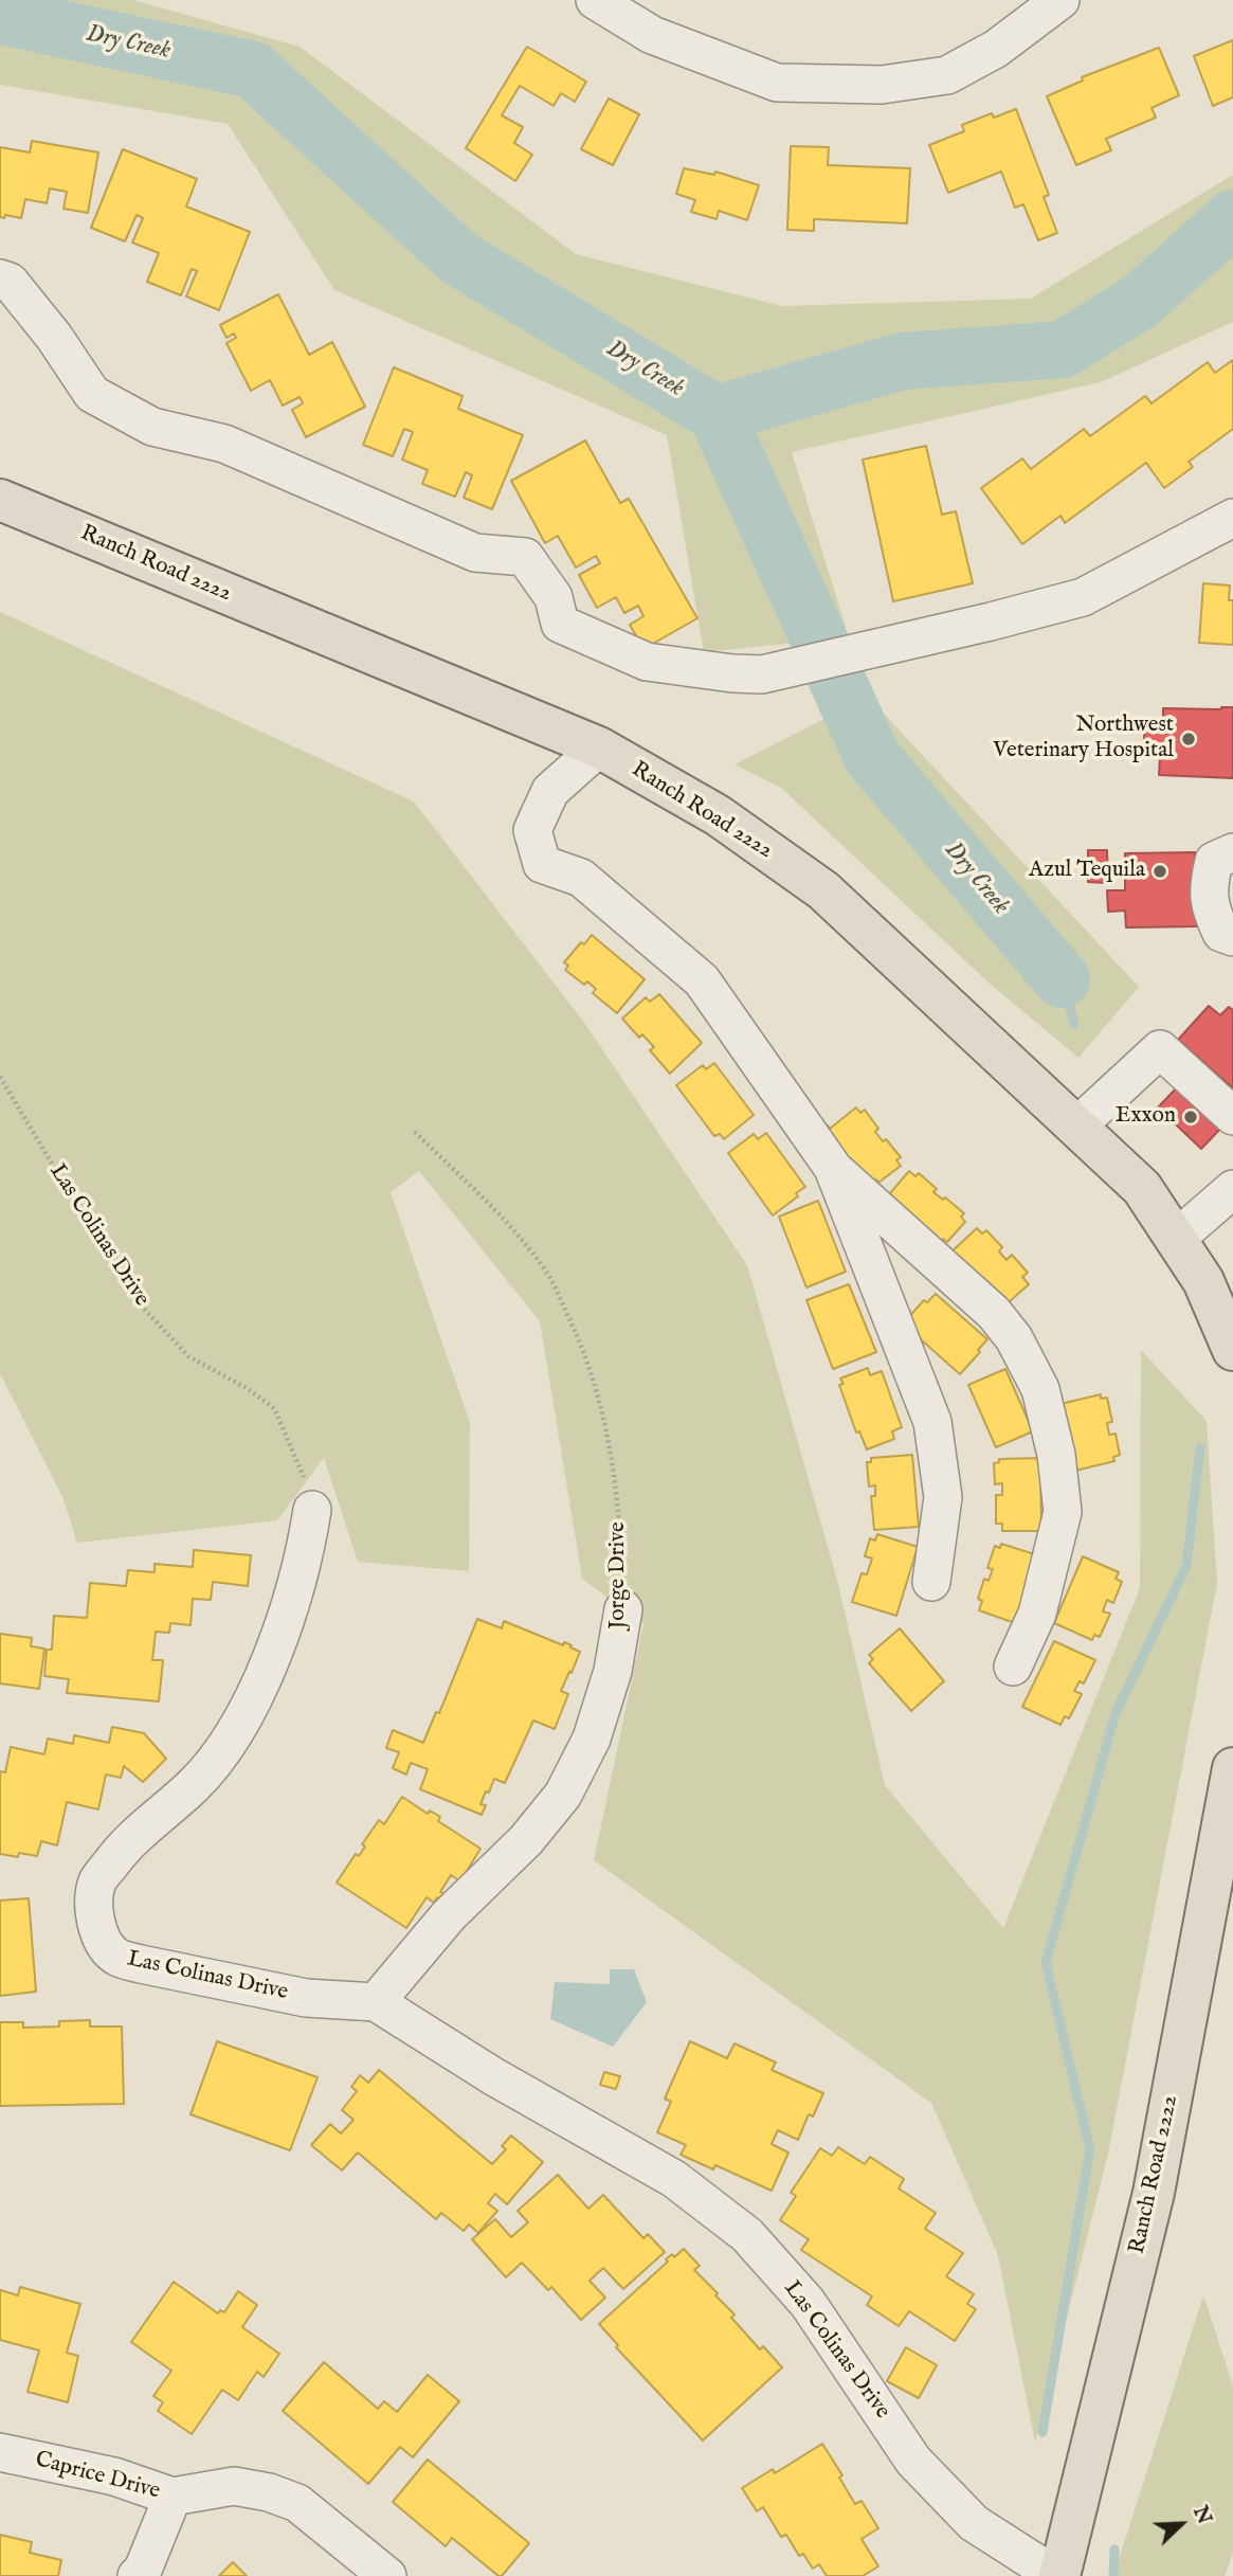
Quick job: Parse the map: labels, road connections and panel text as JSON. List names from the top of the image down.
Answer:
{
  "streets": {
    "main road": ["Ranch Road 2222"],
    "street": ["Las Colinas Drive", "Jorge Drive", "Caprice Drive"]
  },
  "crossings": [
    ["Ranch Road 2222", "Las Colinas Drive"],
    ["Las Colinas Drive", "Jorge Drive"]
  ],
  "water": ["Dry Creek"],
  "places": ["Northwest Veterinary Hospital", "Azul Tequila", "Exxon"],
  "north": "top right"
}
